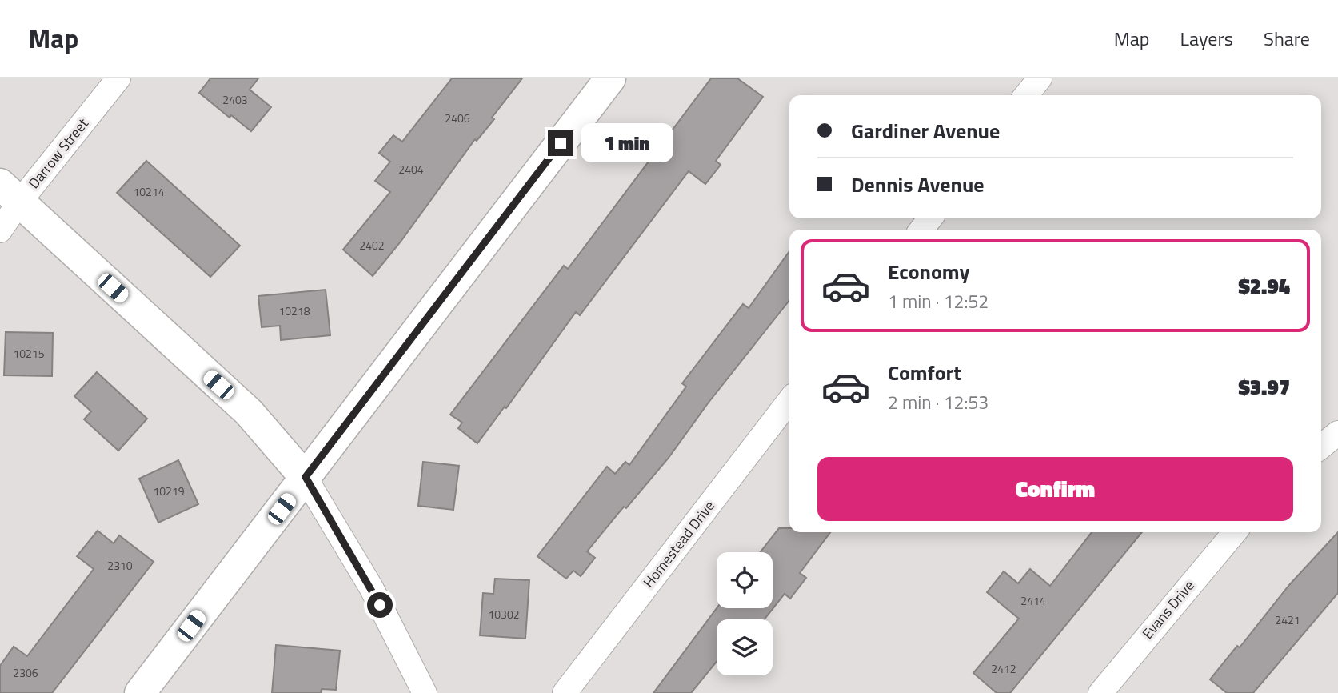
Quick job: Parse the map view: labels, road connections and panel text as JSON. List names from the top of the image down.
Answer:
{
  "streets": {
    "street": ["Darrow Street", "Homestead Drive", "Evans Drive"]
  },
  "house_numbers": [
    "2403",
    "2406",
    "2404",
    "10214",
    "2402",
    "10218",
    "10215",
    "10219",
    "2310",
    "2414",
    "10302",
    "2421",
    "2412",
    "2306"
  ],
  "page": {
    "header": "Map",
    "nav": ["Map", "Layers", "Share"],
    "banner": ["Gardiner Avenue", "Dennis Avenue"],
    "bubble": "1 min",
    "list": [
      {
        "name": "Economy",
        "note": "1 min · 12:52",
        "value": "$2.94"
      },
      {
        "name": "Comfort",
        "note": "2 min · 12:53",
        "value": "$3.97"
      }
    ],
    "buttons": "Confirm"
  }
}
